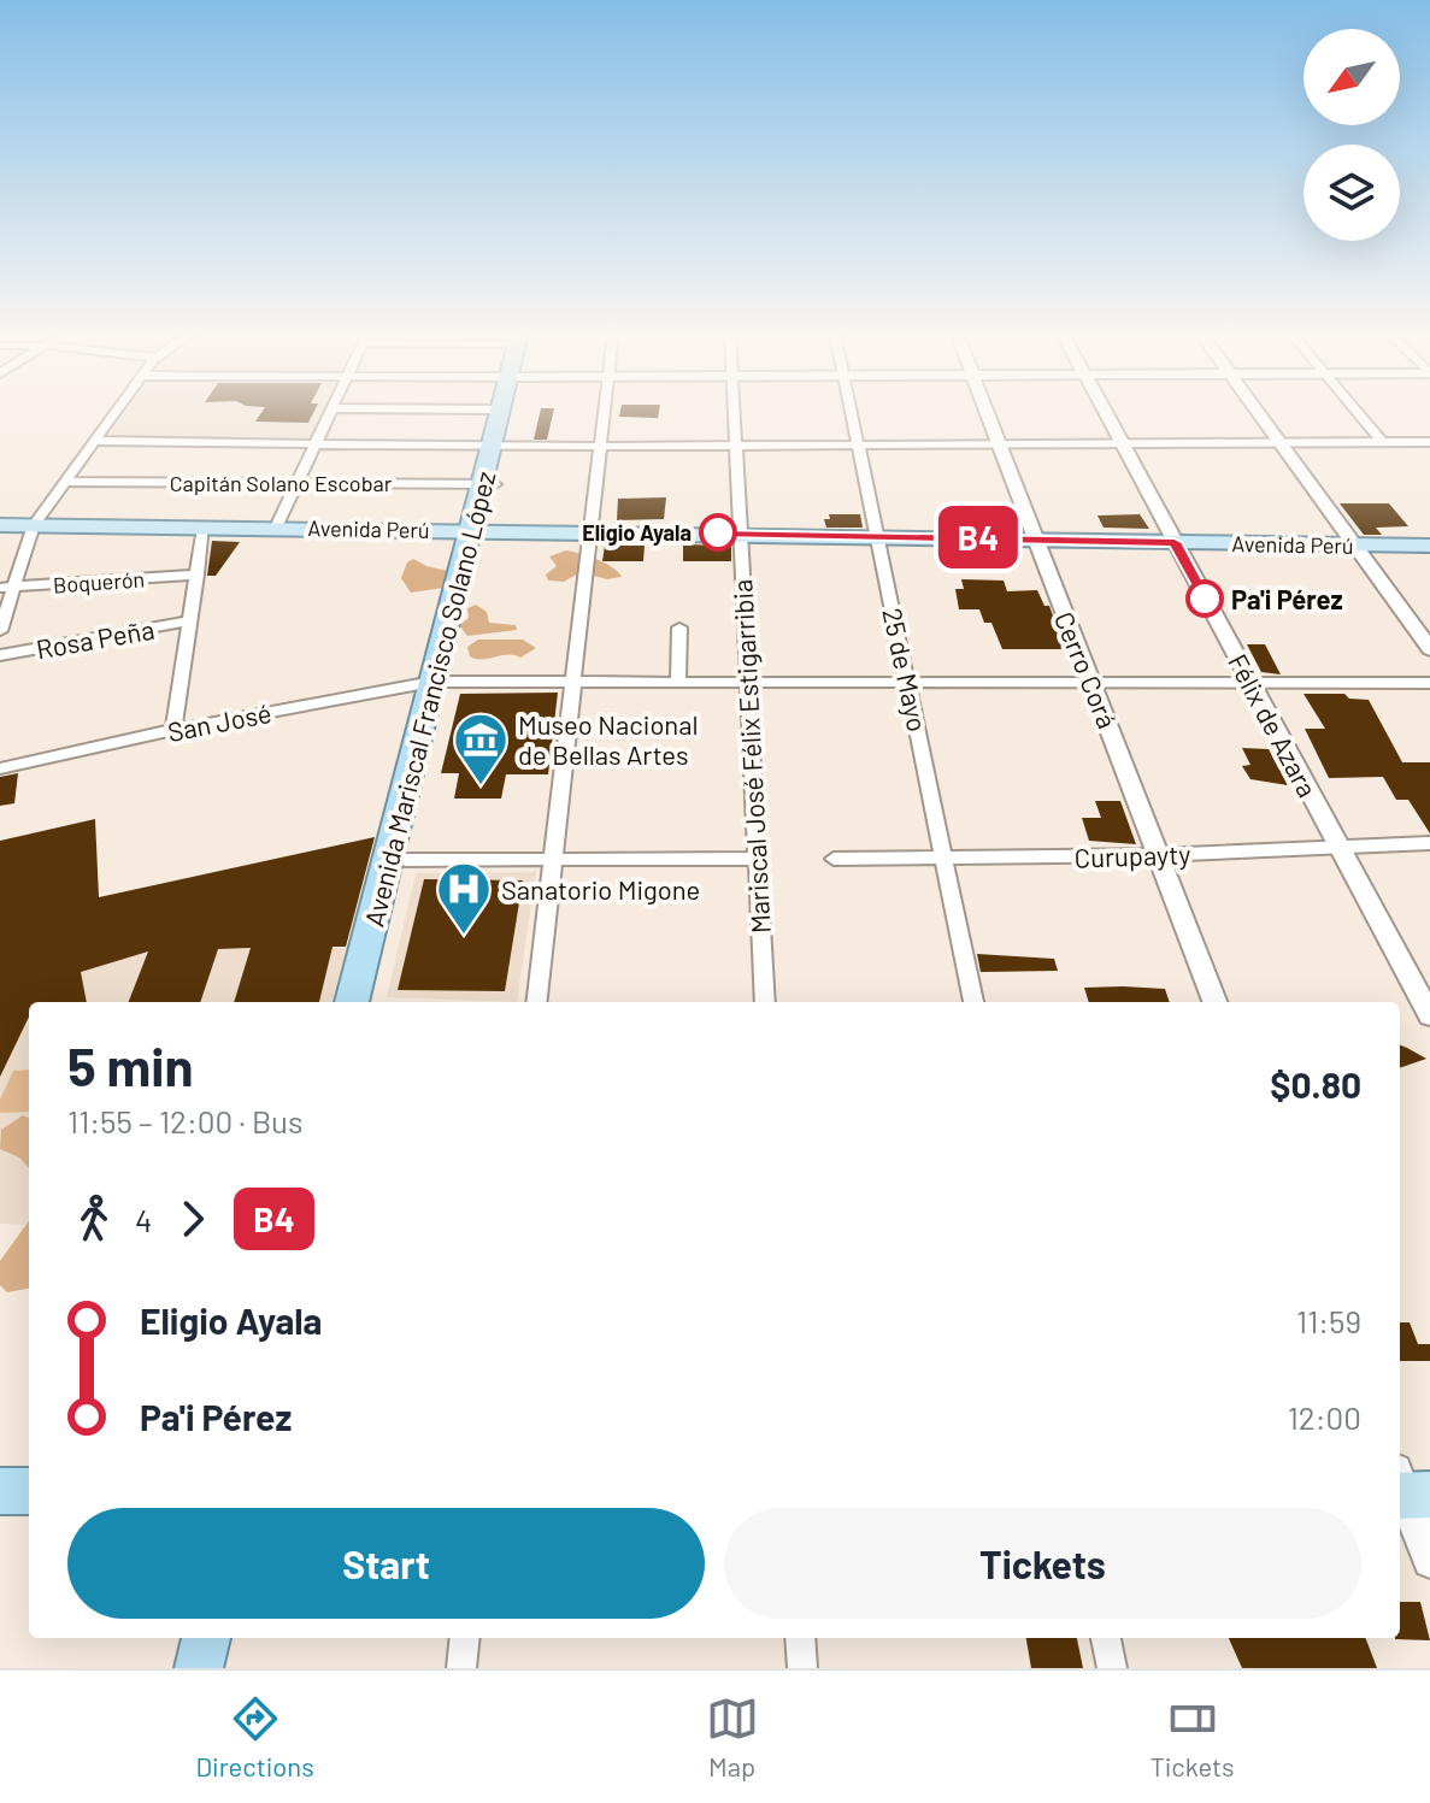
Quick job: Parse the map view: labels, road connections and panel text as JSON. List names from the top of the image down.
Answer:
{
  "streets": {
    "highway": ["Avenida Mariscal Francisco Solano López"],
    "main road": ["Avenida Perú"],
    "street": [
      "Capitán Solano Escobar",
      "Boquerón",
      "Rosa Peña",
      "25 de Mayo",
      "Cerro Corá",
      "San José",
      "Félix de Azara",
      "Mariscal José Félix Estigarribia",
      "Curupayty"
    ]
  },
  "crossings": [
    ["Capitán Solano Escobar", "Avenida Mariscal Francisco Solano López"],
    ["Avenida Perú", "25 de Mayo"],
    ["Avenida Perú", "Cerro Corá"],
    ["Avenida Perú", "Avenida Mariscal Francisco Solano López"],
    ["Avenida Perú", "Félix de Azara"],
    ["Avenida Perú", "Mariscal José Félix Estigarribia"],
    ["25 de Mayo", "Curupayty"],
    ["Cerro Corá", "Curupayty"],
    ["Avenida Mariscal Francisco Solano López", "San José"],
    ["Félix de Azara", "Curupayty"]
  ],
  "places": {
    "other": ["Eligio Ayala", "Pa'i Pérez"],
    "museum": ["Museo Nacional de Bellas Artes"],
    "hospital": ["Sanatorio Migone"]
  },
  "lines": ["bus line B4"],
  "north": "bottom left",
  "page": {
    "on_map": "B4",
    "heading": ["5 min", "11:55 – 12:00 · Bus", "$0.80"],
    "legs": ["4", "B4"],
    "list": [
      {
        "name": "Eligio Ayala",
        "value": "11:59"
      },
      {
        "name": "Pa'i Pérez",
        "value": "12:00"
      }
    ],
    "buttons": ["Start", "Tickets"],
    "tabs": ["Directions", "Map", "Tickets"]
  }
}
